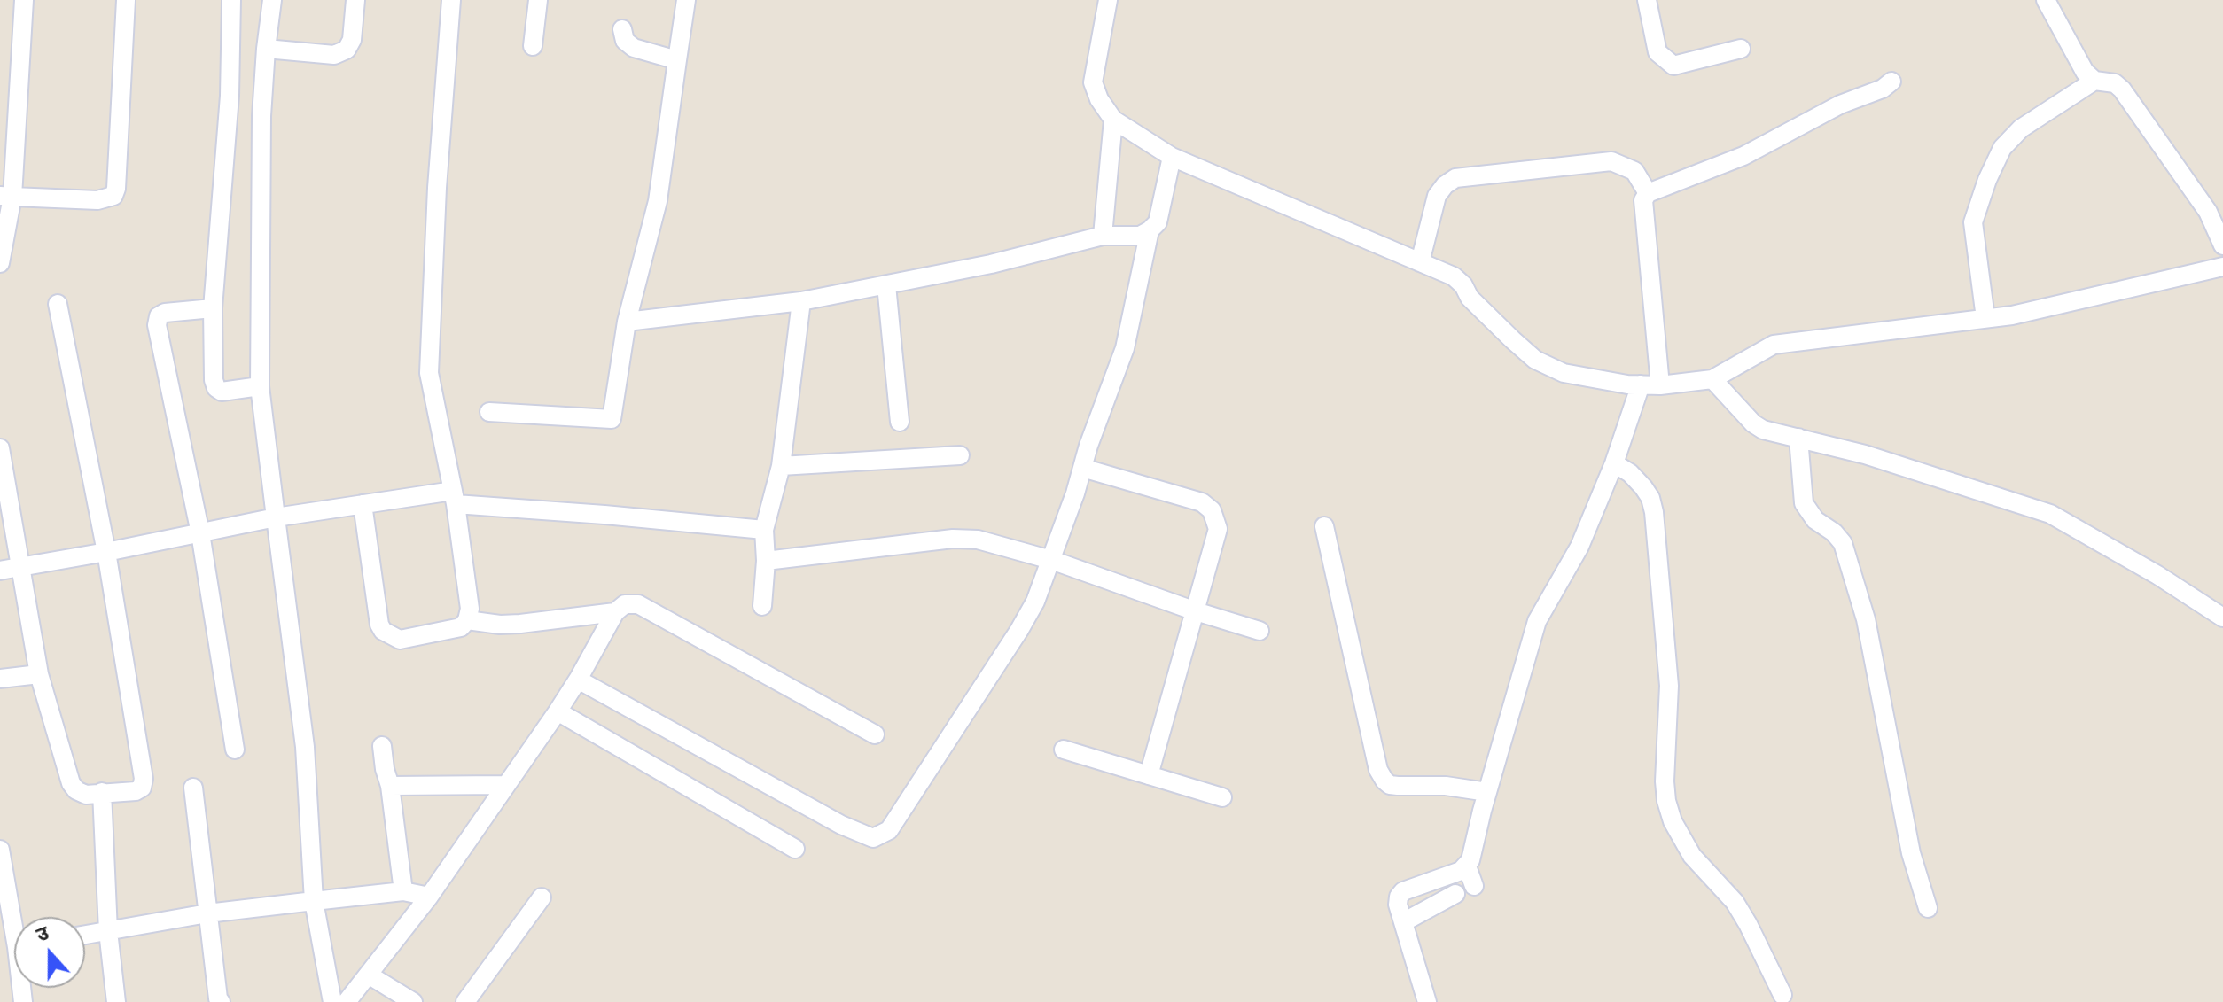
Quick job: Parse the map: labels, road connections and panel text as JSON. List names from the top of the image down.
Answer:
{
  "north": "top"
}
